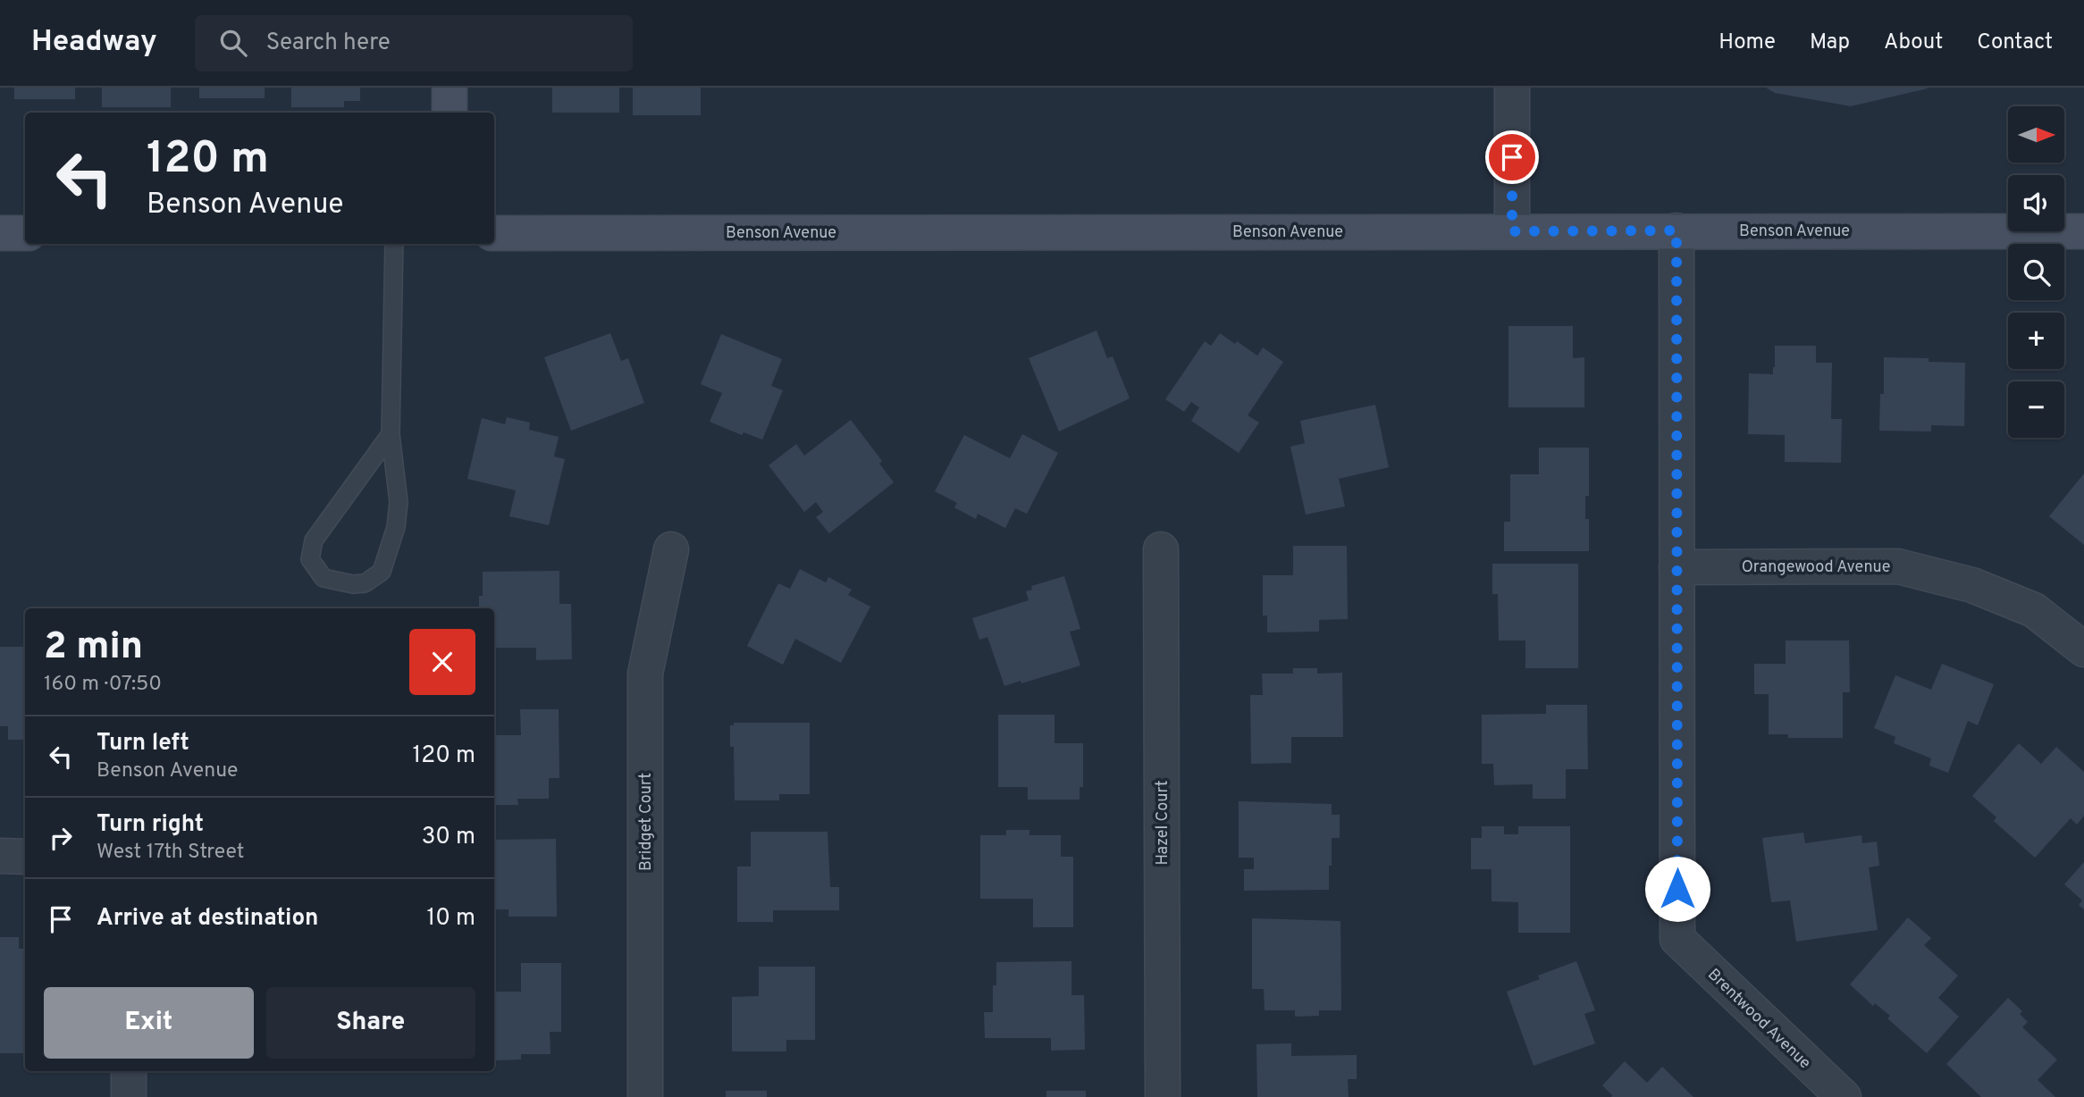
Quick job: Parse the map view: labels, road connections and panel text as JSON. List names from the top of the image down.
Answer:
{
  "streets": {
    "main road": ["Benson Avenue"],
    "street": [
      "Orangewood Avenue",
      "Bridget Court",
      "Hazel Court",
      "Brentwood Avenue"
    ]
  },
  "crossings": [
    ["Orangewood Avenue", "Brentwood Avenue"]
  ],
  "north": "right",
  "page": {
    "header": "Headway",
    "search": "Search here",
    "nav": [
      "Home",
      "Map",
      "About",
      "Contact"
    ],
    "map_buttons": ["+", "−"],
    "turn": ["120 m", "Benson Avenue"],
    "heading": ["2 min", "160 m · 07:50"],
    "list": [
      {
        "name": "Turn left",
        "note": "Benson Avenue",
        "value": "120 m"
      },
      {
        "name": "Turn right",
        "note": "West 17th Street",
        "value": "30 m"
      },
      {
        "name": "Arrive at destination",
        "value": "10 m"
      }
    ],
    "buttons": ["Exit", "Share"]
  }
}
